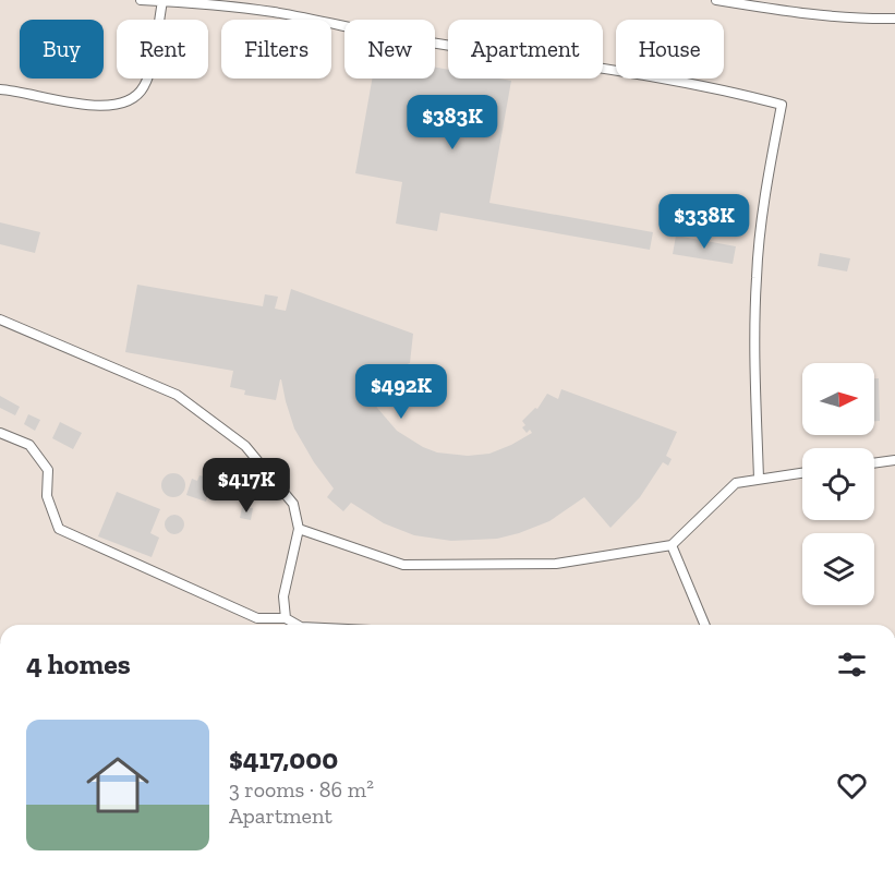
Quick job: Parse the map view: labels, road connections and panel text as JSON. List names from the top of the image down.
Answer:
{
  "north": "right",
  "page": {
    "chip": [
      "Buy",
      "Rent",
      "Filters",
      "New",
      "Apartment",
      "House"
    ],
    "price": [
      "$383K",
      "$338K",
      "$492K",
      "$417K"
    ],
    "heading": "4 homes",
    "list": [
      {
        "name": "$417,000",
        "note": "3 rooms · 86 m² · Apartment"
      }
    ]
  }
}
